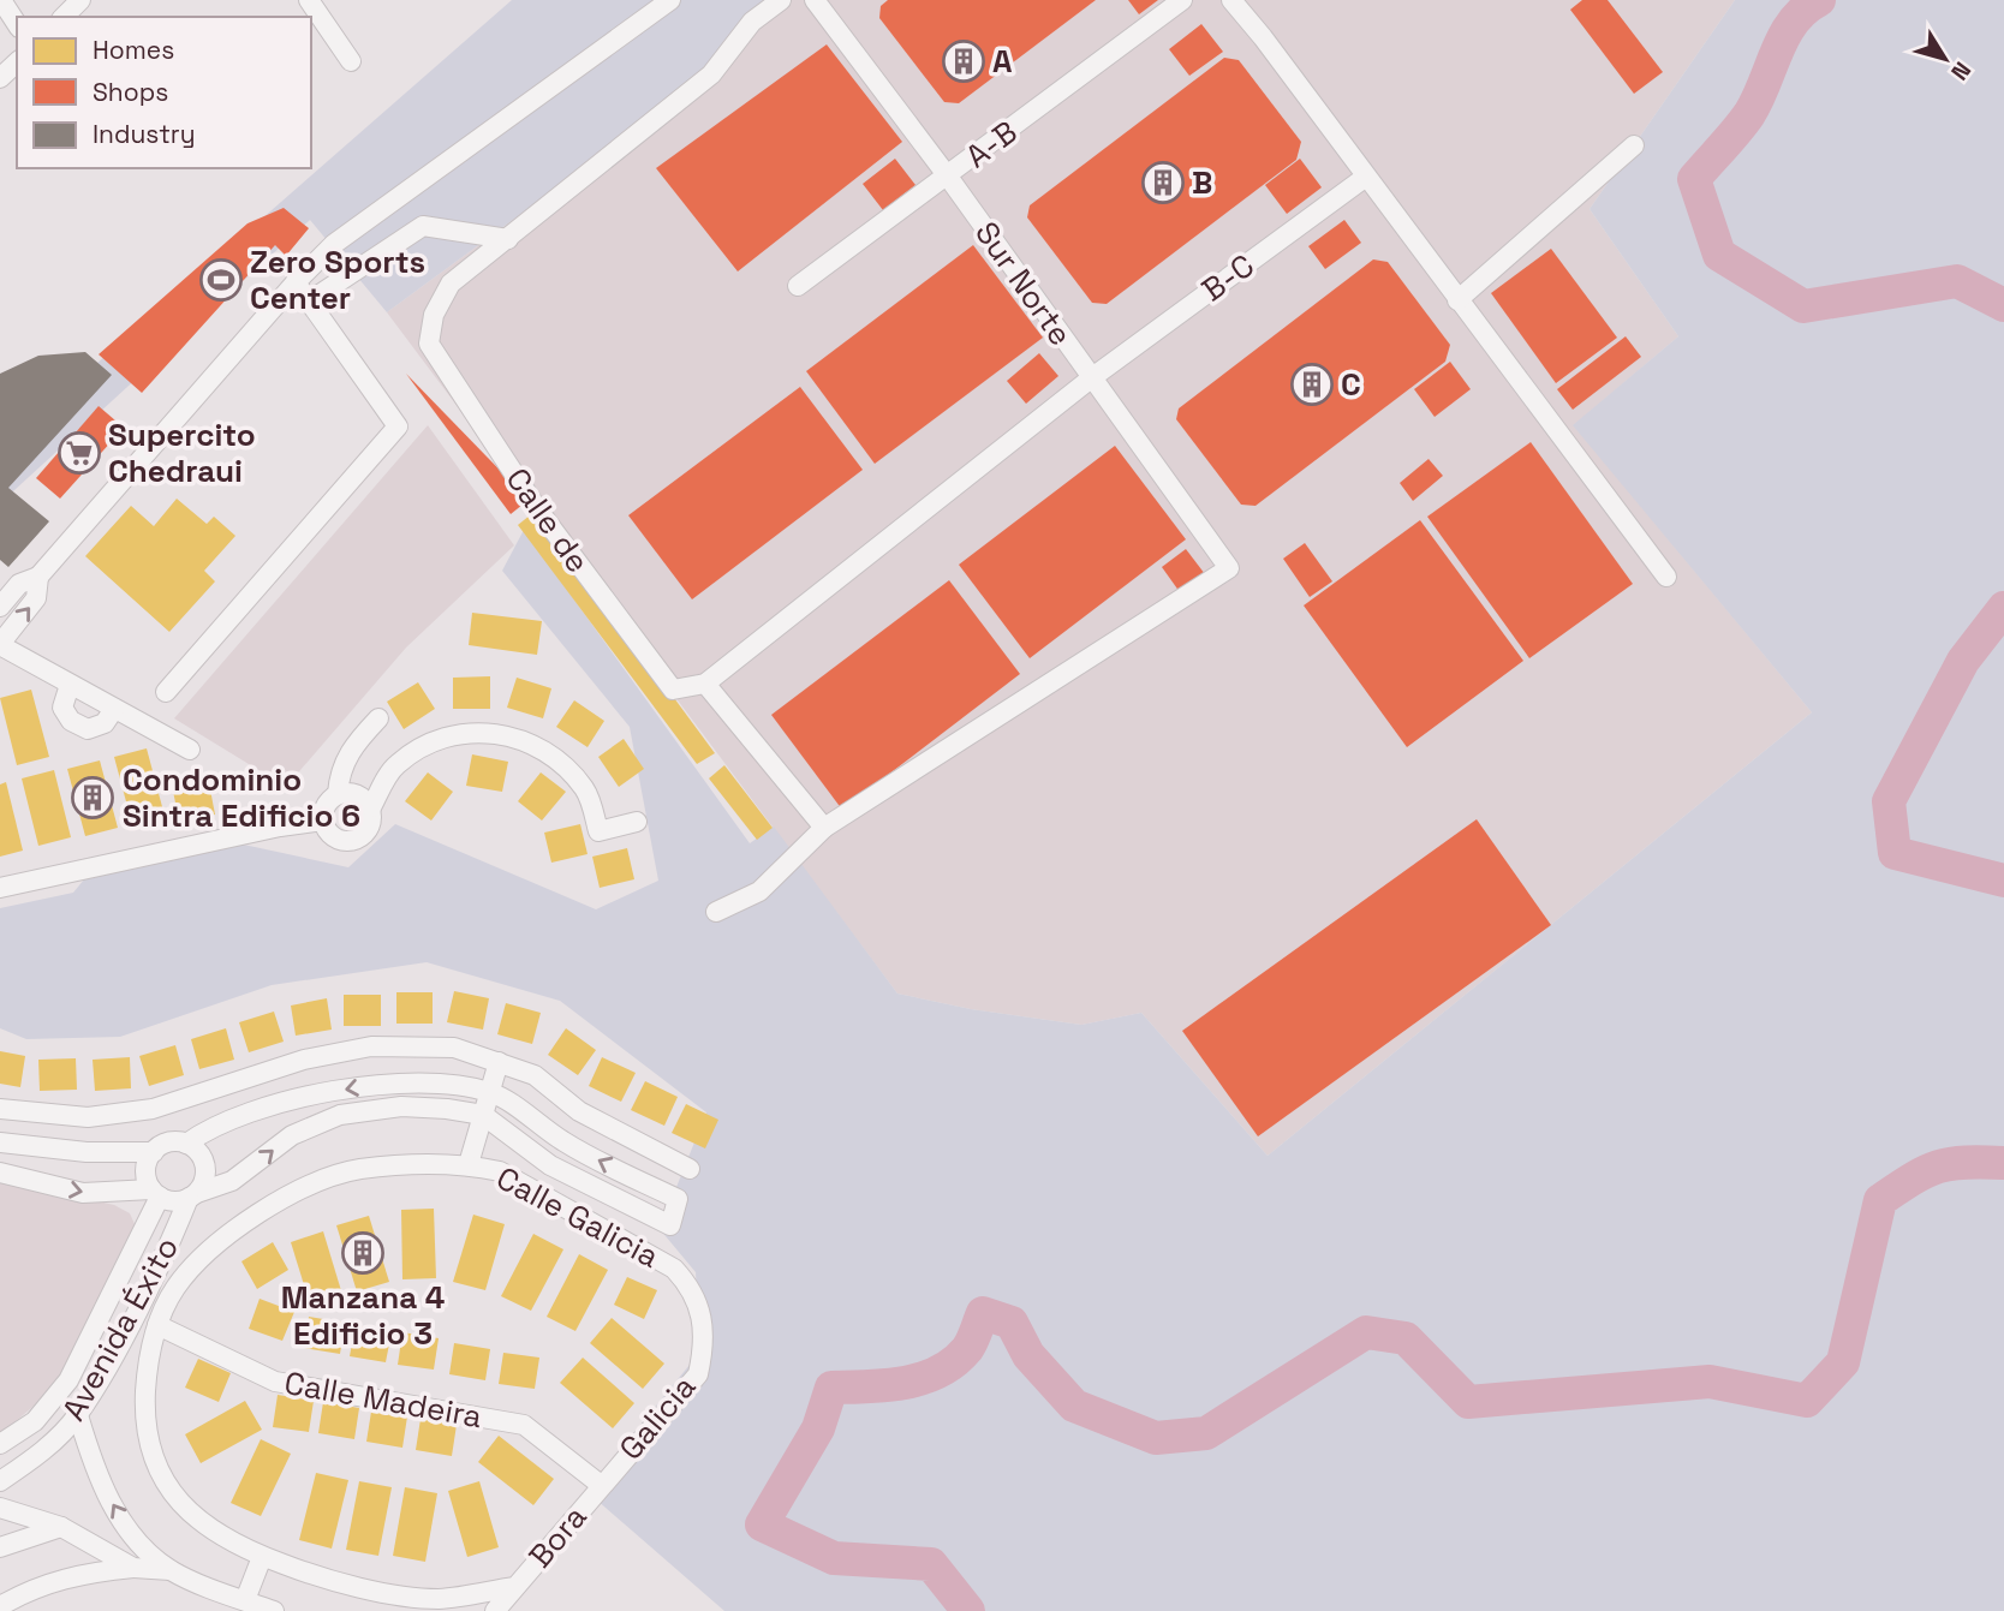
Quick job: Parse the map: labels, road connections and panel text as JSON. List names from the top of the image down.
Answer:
{
  "streets": {
    "street": [
      "A-B",
      "B-C",
      "Sur Norte",
      "Calle de",
      "Calle Galicia",
      "Avenida Éxito",
      "Calle Madeira",
      "Galicia",
      "Bora"
    ]
  },
  "crossings": [
    ["A-B", "Sur Norte"],
    ["B-C", "Sur Norte"],
    ["B-C", "Calle de"],
    ["Calle Galicia", "Calle Madeira"],
    ["Calle Galicia", "Galicia"],
    ["Calle Galicia", "Bora"],
    ["Calle Madeira", "Galicia"],
    ["Calle Madeira", "Bora"],
    ["Galicia", "Bora"]
  ],
  "places": {
    "building": [
      "A",
      "B",
      "C",
      "Condominio Sintra Edificio 6",
      "Manzana 4 Edificio 3"
    ],
    "sports": ["Zero Sports Center"],
    "supermarket": ["Supercito Chedraui"]
  },
  "legend": ["Homes", "Shops", "Industry"],
  "north": "bottom right"
}
